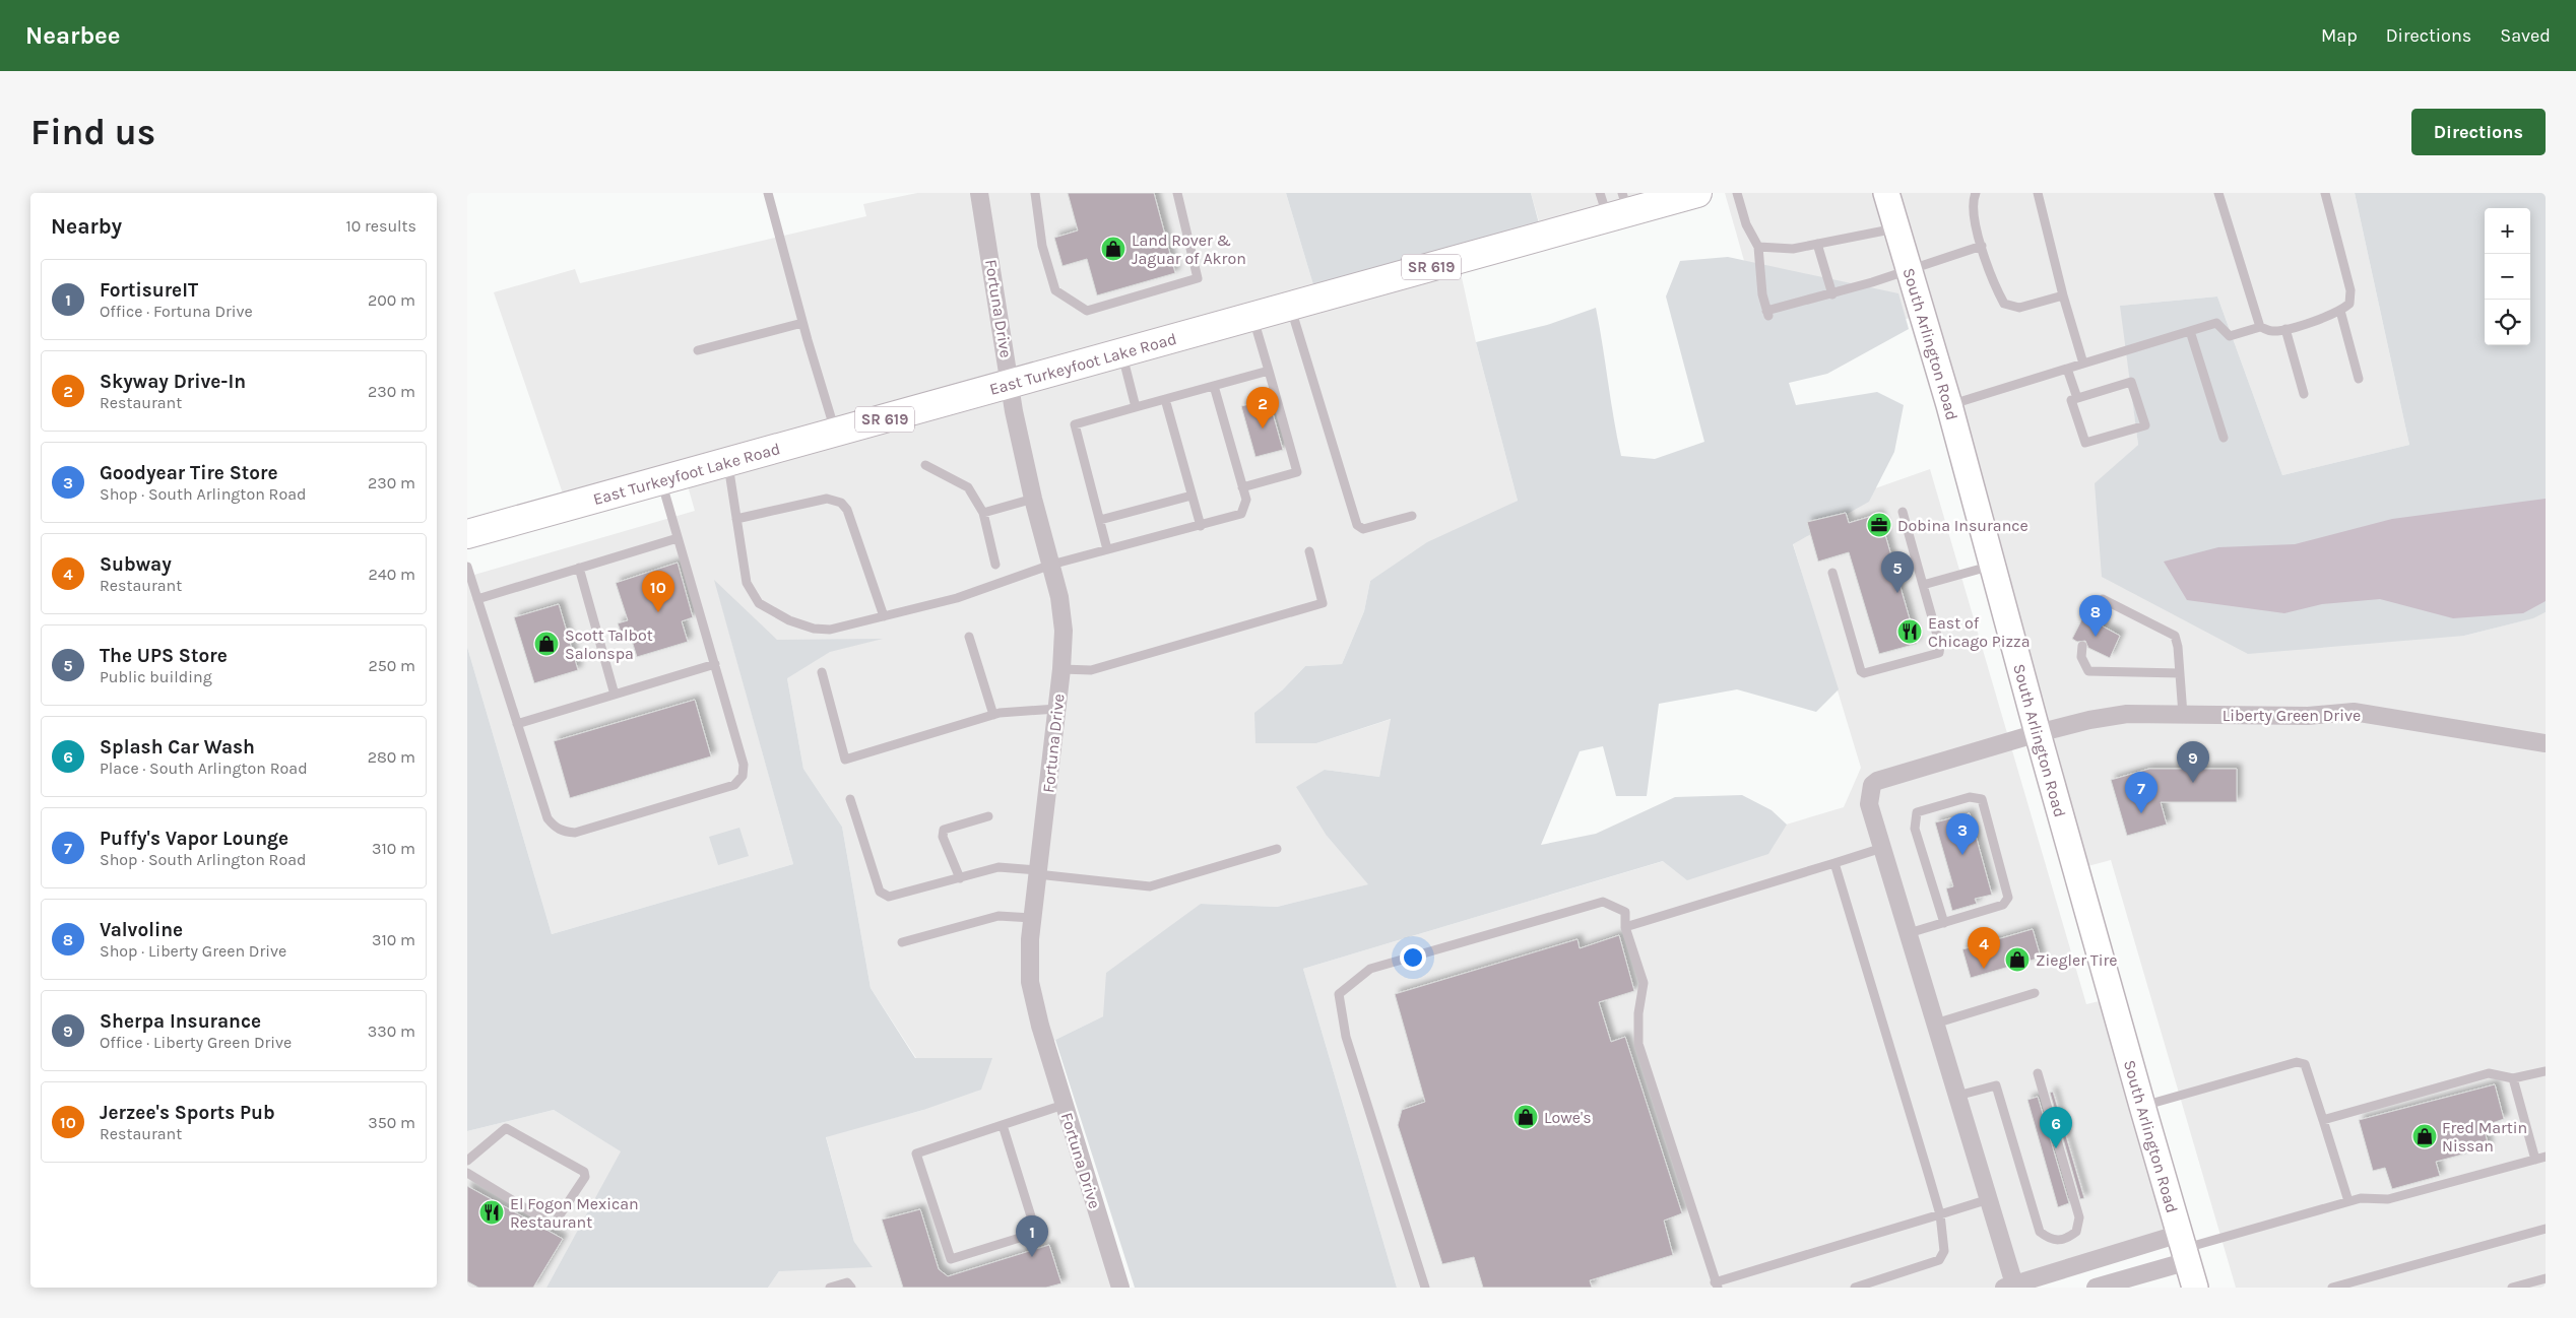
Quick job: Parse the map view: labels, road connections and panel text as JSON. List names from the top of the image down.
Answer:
{
  "streets": {
    "main road": ["SR 619", "South Arlington Road", "East Turkeyfoot Lake Road"],
    "street": ["Fortuna Drive", "Liberty Green Drive"]
  },
  "crossings": [
    ["Fortuna Drive", "East Turkeyfoot Lake Road"],
    ["South Arlington Road", "Liberty Green Drive"]
  ],
  "places": {
    "shop": [
      "Land Rover & Jaguar of Akron",
      "Scott Talbot Salonspa",
      "Ziegler Tire",
      "Lowe's",
      "Fred Martin Nissan"
    ],
    "office": ["Dobina Insurance"],
    "restaurant": ["East of Chicago Pizza", "El Fogon Mexican Restaurant"]
  },
  "page": {
    "header": "Nearbee",
    "nav": ["Map", "Directions", "Saved"],
    "buttons": "Directions",
    "title": "Find us",
    "heading": ["Nearby", "10 results"],
    "map_buttons": ["+", "−"],
    "list": [
      {
        "mark": "1",
        "name": "FortisureIT",
        "note": "Office · Fortuna Drive",
        "value": "200 m"
      },
      {
        "mark": "2",
        "name": "Skyway Drive-In",
        "note": "Restaurant",
        "value": "230 m"
      },
      {
        "mark": "3",
        "name": "Goodyear Tire Store",
        "note": "Shop · South Arlington Road",
        "value": "230 m"
      },
      {
        "mark": "4",
        "name": "Subway",
        "note": "Restaurant",
        "value": "240 m"
      },
      {
        "mark": "5",
        "name": "The UPS Store",
        "note": "Public building",
        "value": "250 m"
      },
      {
        "mark": "6",
        "name": "Splash Car Wash",
        "note": "Place · South Arlington Road",
        "value": "280 m"
      },
      {
        "mark": "7",
        "name": "Puffy's Vapor Lounge",
        "note": "Shop · South Arlington Road",
        "value": "310 m"
      },
      {
        "mark": "8",
        "name": "Valvoline",
        "note": "Shop · Liberty Green Drive",
        "value": "310 m"
      },
      {
        "mark": "9",
        "name": "Sherpa Insurance",
        "note": "Office · Liberty Green Drive",
        "value": "330 m"
      },
      {
        "mark": "10",
        "name": "Jerzee's Sports Pub",
        "note": "Restaurant",
        "value": "350 m"
      }
    ],
    "pins": [
      "2",
      "5",
      "10",
      "8",
      "9",
      "7",
      "3",
      "4",
      "6",
      "1"
    ]
  }
}
